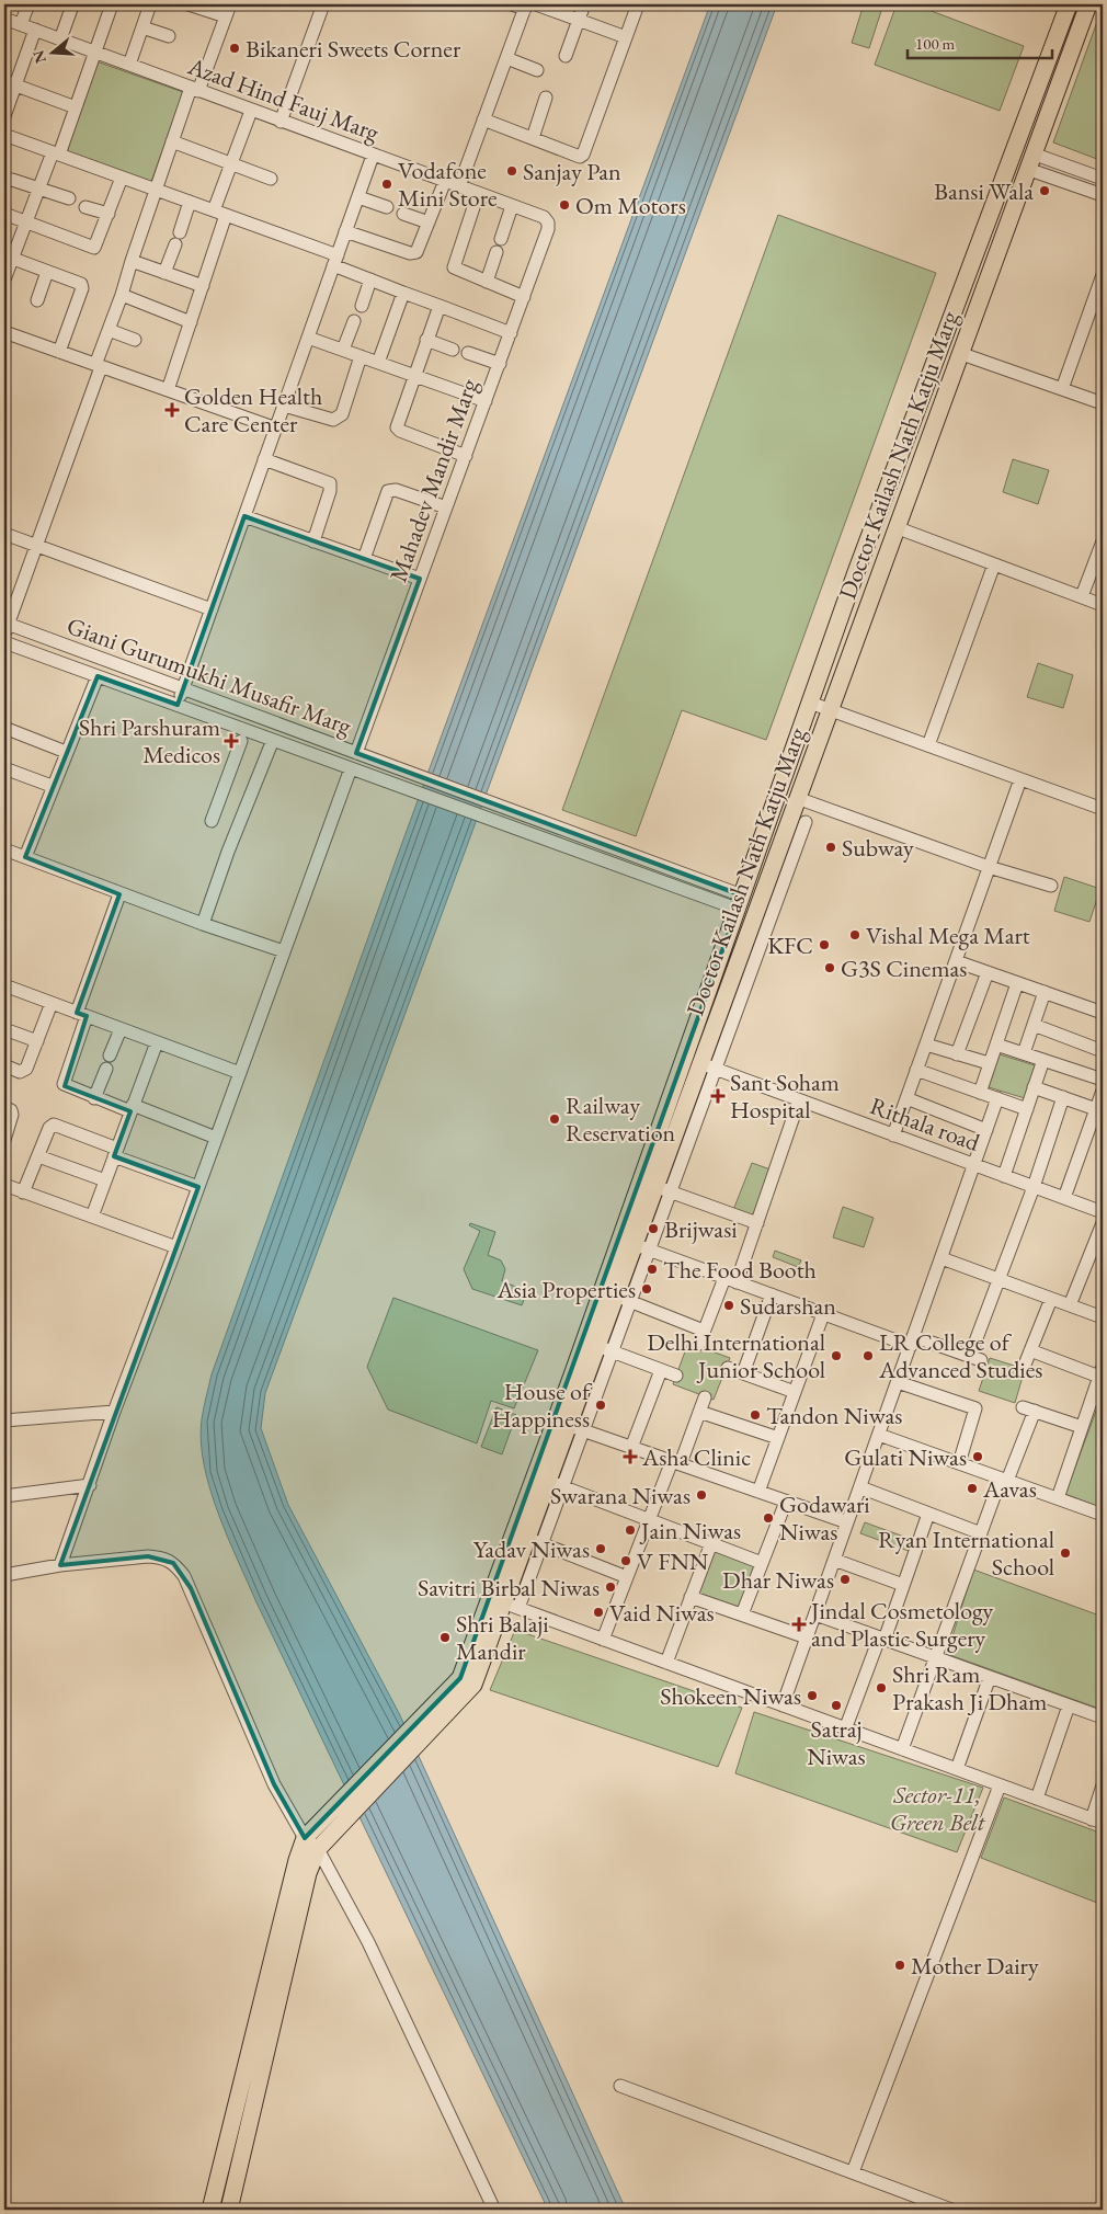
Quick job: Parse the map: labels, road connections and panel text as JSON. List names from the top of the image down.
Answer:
{
  "streets": {
    "main road": ["Doctor Kailash Nath Katju Marg"],
    "street": [
      "Azad Hind Fauj Marg",
      "Mahadev Mandir Marg",
      "Giani Gurumukhi Musafir Marg",
      "Rithala road"
    ]
  },
  "crossings": [
    ["Azad Hind Fauj Marg", "Mahadev Mandir Marg"],
    ["Doctor Kailash Nath Katju Marg", "Giani Gurumukhi Musafir Marg"],
    ["Doctor Kailash Nath Katju Marg", "Rithala road"],
    ["Mahadev Mandir Marg", "Giani Gurumukhi Musafir Marg"]
  ],
  "parks": ["Sector-11, Green Belt"],
  "places": {
    "other": [
      "Bikaneri Sweets Corner",
      "Sanjay Pan",
      "Vodafone Mini Store",
      "Bansi Wala",
      "Om Motors",
      "Subway",
      "Vishal Mega Mart",
      "KFC",
      "G3S Cinemas",
      "Railway Reservation",
      "Brijwasi",
      "The Food Booth",
      "Asia Properties",
      "Sudarshan",
      "Delhi International Junior School",
      "LR College of Advanced Studies",
      "House of Happiness",
      "Tandon Niwas",
      "Gulati Niwas",
      "Aavas",
      "Swarana Niwas",
      "Godawari Niwas",
      "Jain Niwas",
      "Yadav Niwas",
      "Ryan International School",
      "V FNN",
      "Dhar Niwas",
      "Savitri Birbal Niwas",
      "Vaid Niwas",
      "Shri Balaji Mandir",
      "Shri Ram Prakash Ji Dham",
      "Shokeen Niwas",
      "Satraj Niwas",
      "Mother Dairy"
    ],
    "health": [
      "Golden Health Care Center",
      "Shri Parshuram Medicos",
      "Sant Soham Hospital",
      "Asha Clinic",
      "Jindal Cosmetology and Plastic Surgery"
    ]
  },
  "scale_bar": "100 m",
  "north": "left"
}
